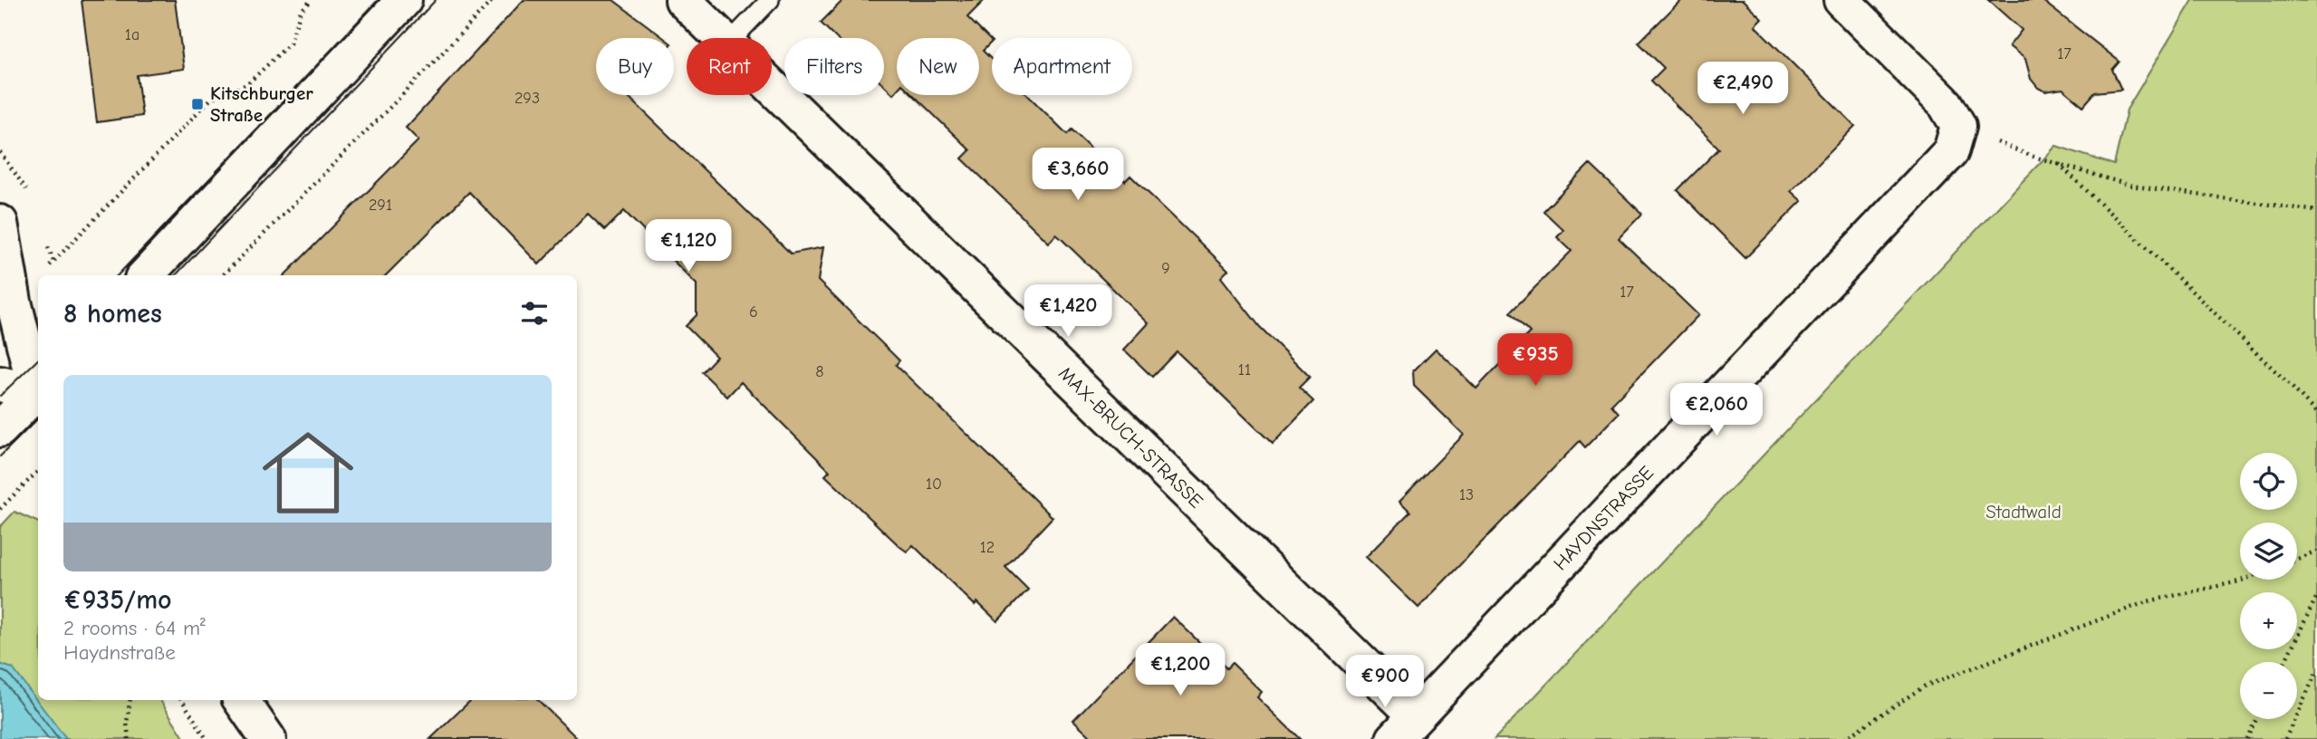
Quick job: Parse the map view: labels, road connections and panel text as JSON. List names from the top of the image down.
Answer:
{
  "streets": {
    "street": ["MAX-BRUCH-STRASSE", "HAYDNSTRASSE"]
  },
  "crossings": [
    ["MAX-BRUCH-STRASSE", "HAYDNSTRASSE"]
  ],
  "parks": ["Stadtwald"],
  "places": {
    "transit": ["Kitschburger Straße"]
  },
  "house_numbers": [
    "1a",
    "17",
    "293",
    "291",
    "9",
    "17",
    "6",
    "11",
    "8",
    "10",
    "13",
    "12"
  ],
  "page": {
    "chip": [
      "Buy",
      "Rent",
      "Filters",
      "New",
      "Apartment"
    ],
    "price": [
      "€2,490",
      "€3,660",
      "€1,120",
      "€1,420",
      "€935",
      "€2,060",
      "€1,200",
      "€900"
    ],
    "heading": "8 homes",
    "list": [
      {
        "name": "€935/mo",
        "note": "2 rooms · 64 m² · Haydnstraße"
      }
    ],
    "map_buttons": ["+", "−"]
  }
}
